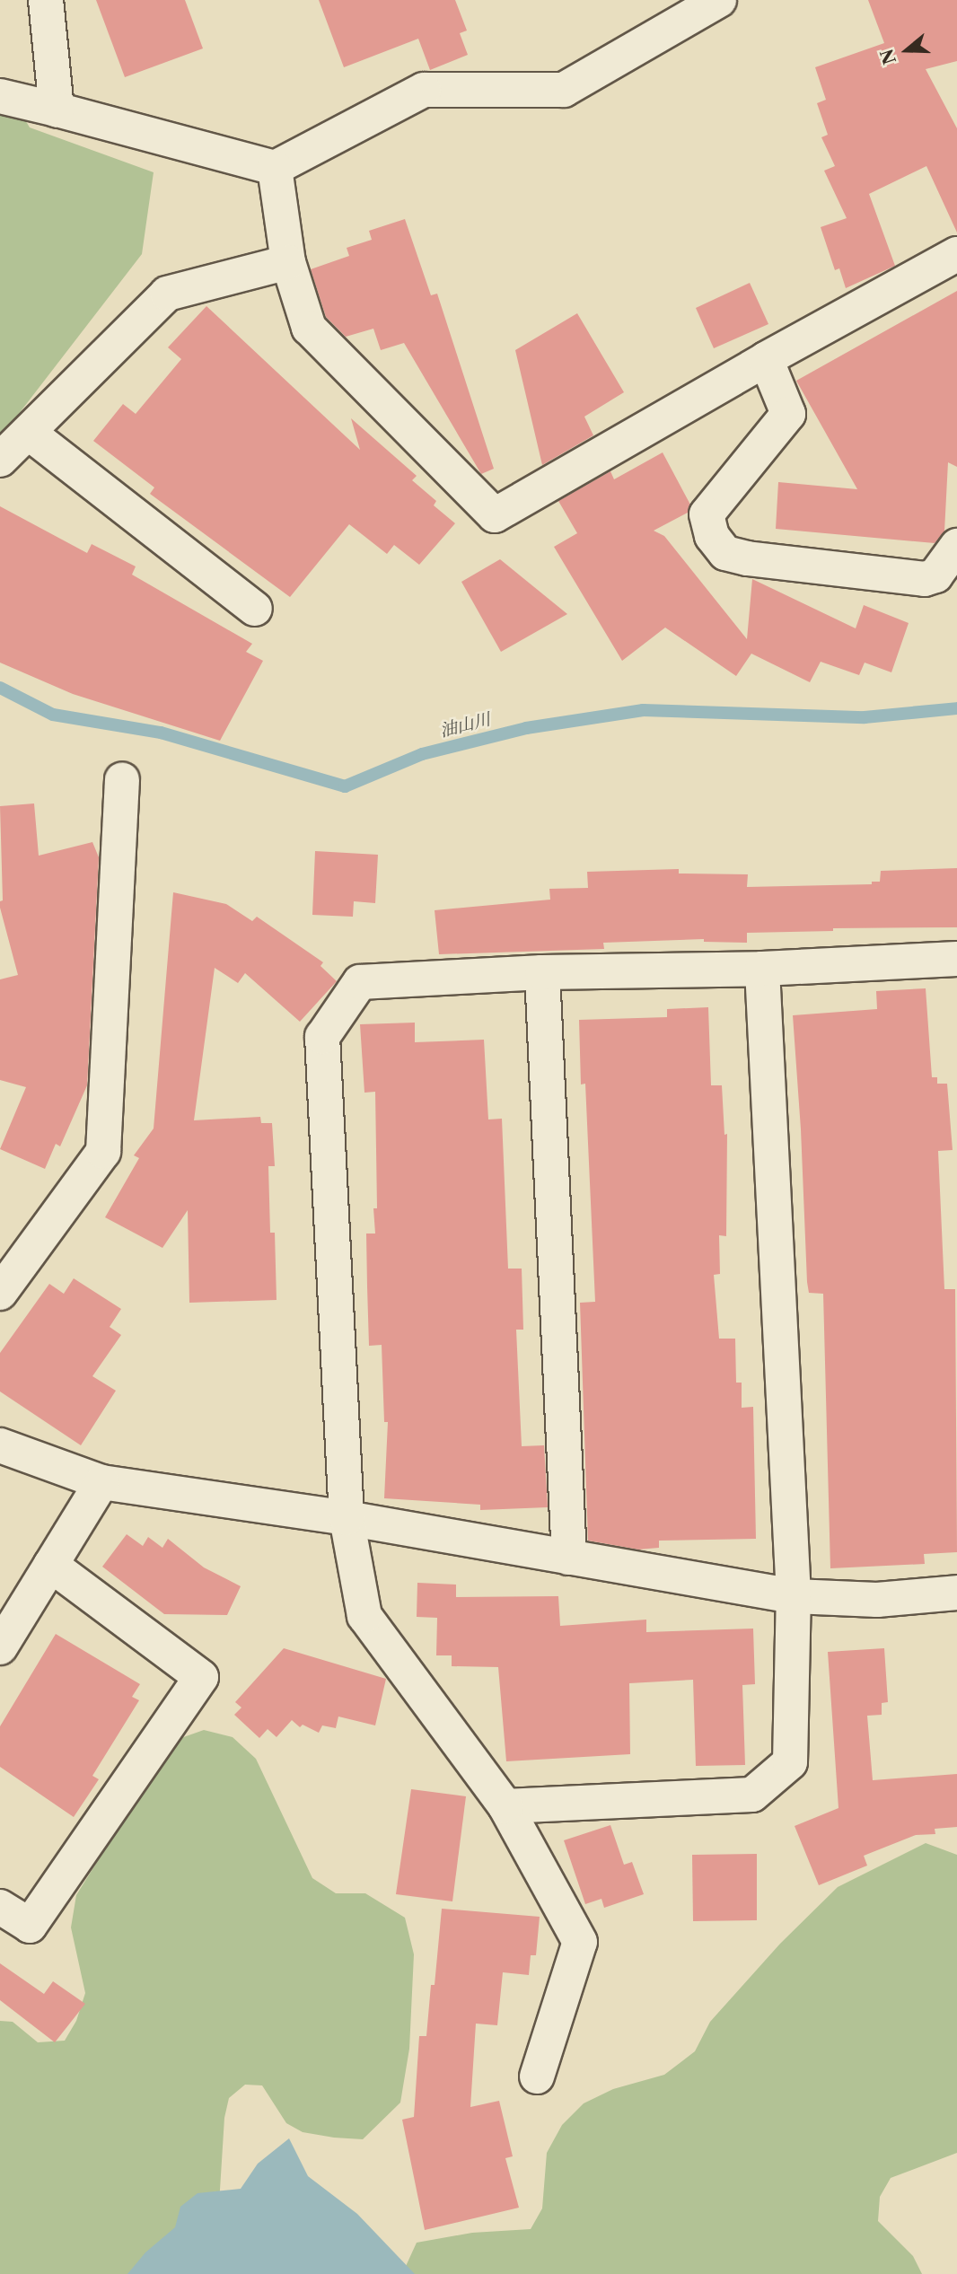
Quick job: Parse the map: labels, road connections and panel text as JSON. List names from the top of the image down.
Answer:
{
  "water": ["油山川"],
  "north": "left"
}
